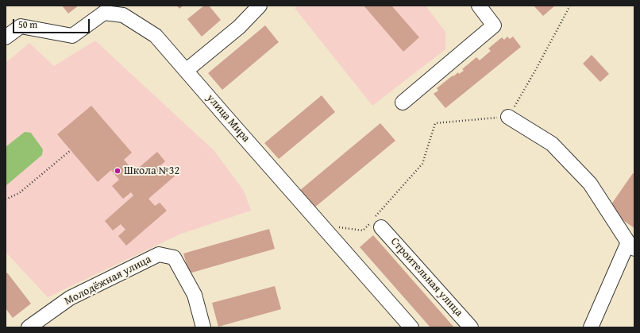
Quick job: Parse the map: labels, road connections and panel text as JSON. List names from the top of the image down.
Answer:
{
  "streets": {
    "street": ["улица Мира", "Строительная улица", "Молодёжная улица"]
  },
  "places": ["Школа №32"],
  "scale_bar": "50 m"
}
